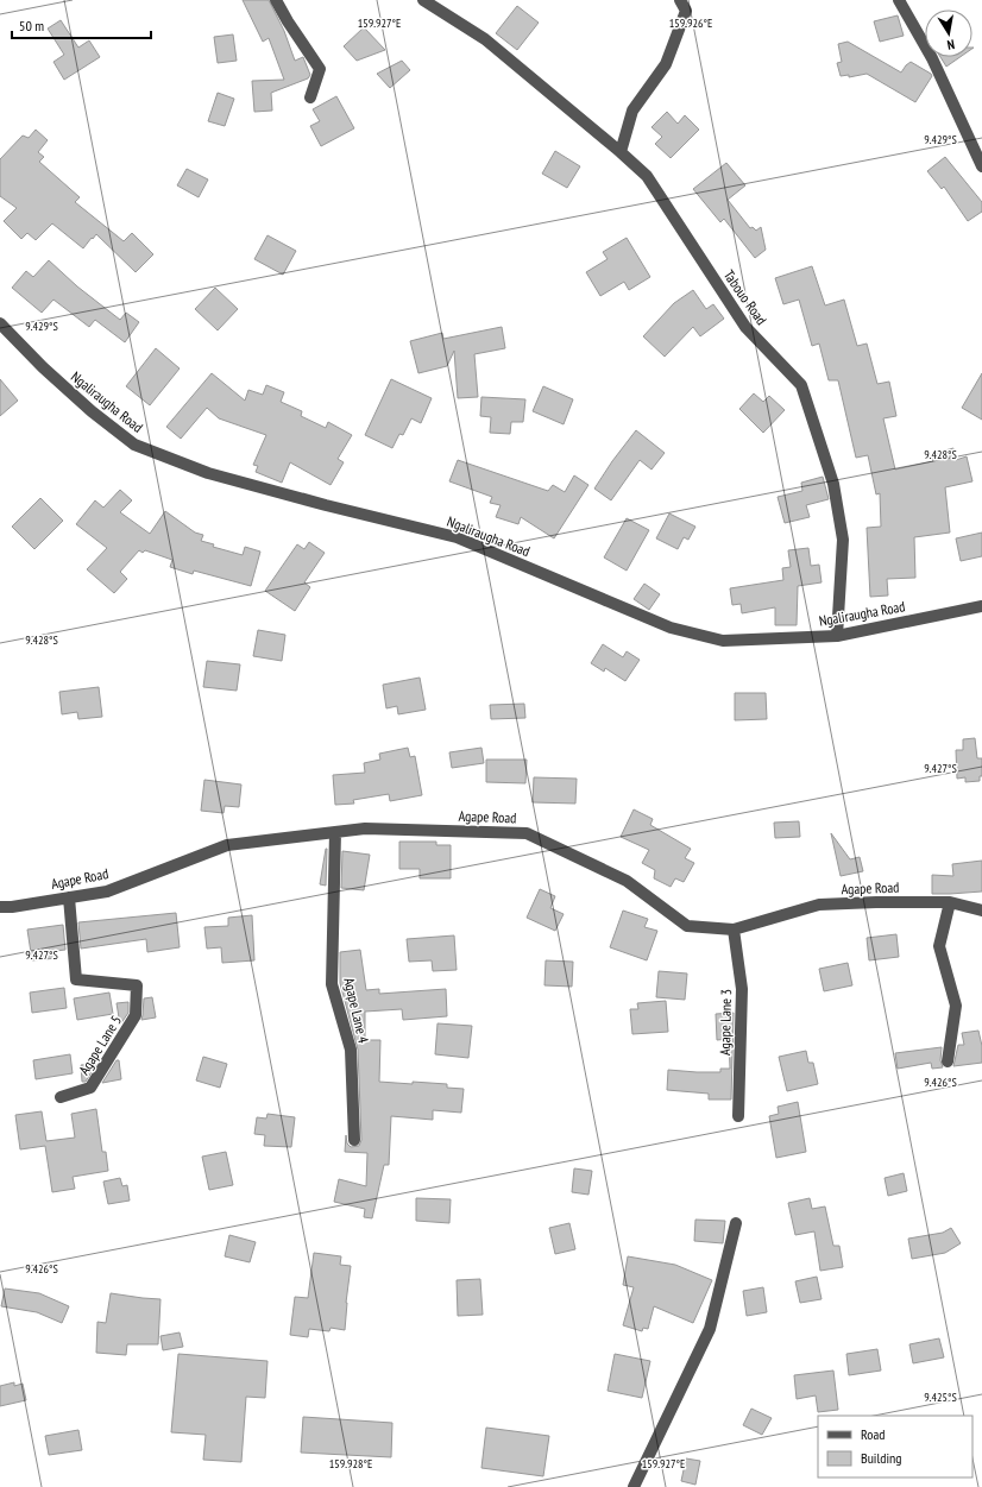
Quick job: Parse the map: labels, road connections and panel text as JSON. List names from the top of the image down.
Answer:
{
  "streets": {
    "street": [
      "Tabouo Road",
      "Ngaliraugha Road",
      "Agape Road",
      "Agape Lane 4",
      "Agape Lane 3",
      "Agape Lane 5"
    ]
  },
  "crossings": [
    ["Tabouo Road", "Ngaliraugha Road"],
    ["Agape Road", "Agape Lane 4"],
    ["Agape Road", "Agape Lane 3"],
    ["Agape Road", "Agape Lane 5"]
  ],
  "legend": ["Road", "Building"],
  "scale_bar": "50 m",
  "north": "bottom",
  "coordinates": [
    "159.927°E",
    "159.926°E",
    "9.429°S",
    "9.428°S",
    "9.427°S",
    "9.426°S",
    "9.425°S",
    "159.928°E"
  ]
}
